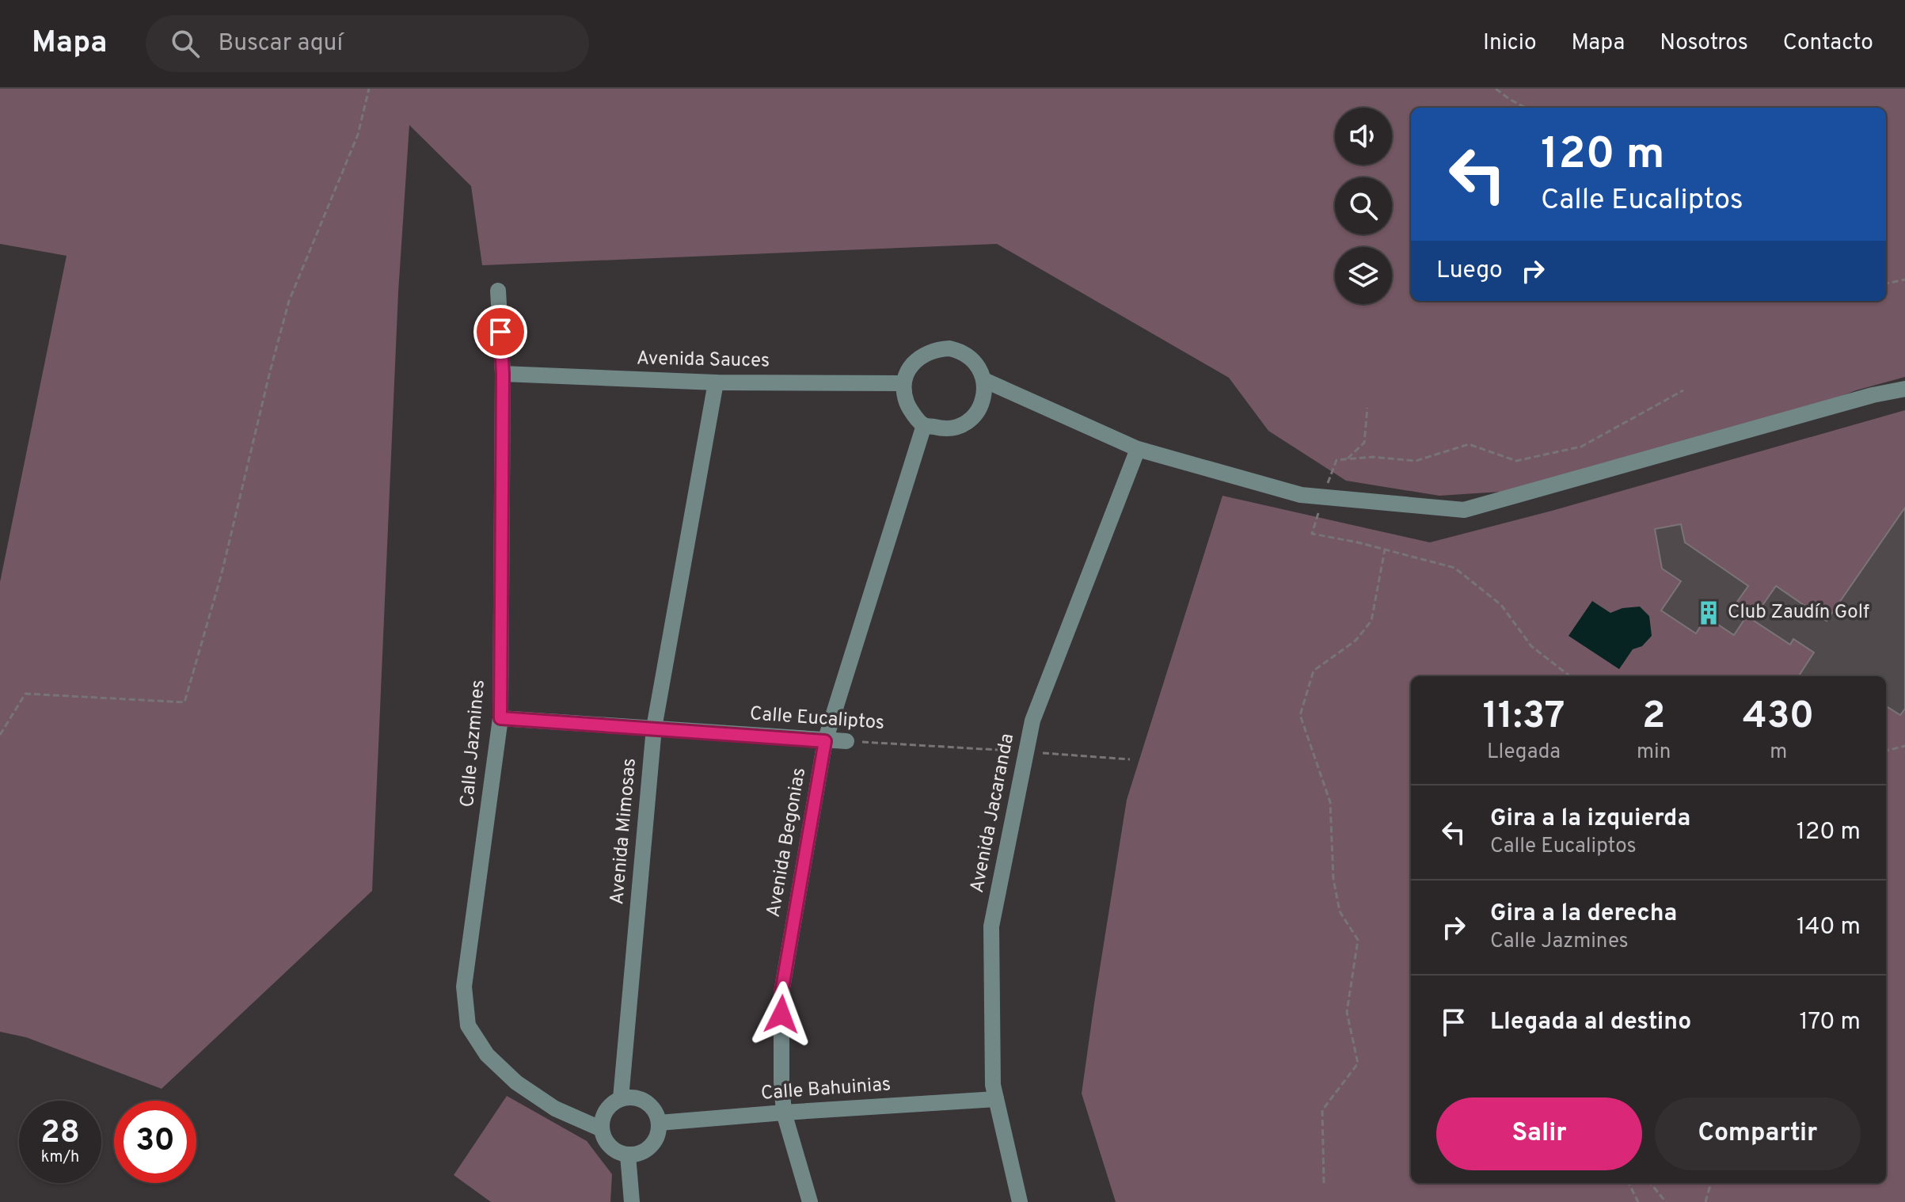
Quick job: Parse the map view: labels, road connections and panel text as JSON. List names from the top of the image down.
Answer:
{
  "streets": {
    "street": [
      "Avenida Sauces",
      "Calle Eucaliptos",
      "Calle Jazmines",
      "Avenida Jacaranda",
      "Avenida Mimosas",
      "Avenida Begonias",
      "Calle Bahuinias"
    ]
  },
  "crossings": [
    ["Avenida Sauces", "Calle Jazmines"],
    ["Avenida Sauces", "Avenida Mimosas"],
    ["Avenida Sauces", "Avenida Begonias"],
    ["Calle Eucaliptos", "Calle Jazmines"],
    ["Calle Eucaliptos", "Avenida Jacaranda"],
    ["Calle Eucaliptos", "Avenida Mimosas"],
    ["Calle Eucaliptos", "Avenida Begonias"],
    ["Calle Jazmines", "Avenida Mimosas"],
    ["Calle Jazmines", "Calle Bahuinias"],
    ["Avenida Jacaranda", "Calle Bahuinias"],
    ["Avenida Mimosas", "Calle Bahuinias"],
    ["Avenida Begonias", "Calle Bahuinias"]
  ],
  "places": {
    "building": ["Club Zaudín Golf"]
  },
  "page": {
    "header": "Mapa",
    "search": "Buscar aquí",
    "nav": [
      "Inicio",
      "Mapa",
      "Nosotros",
      "Contacto"
    ],
    "turn": ["120 m", "Calle Eucaliptos"],
    "then": "Luego",
    "eta": [
      "11:37",
      "Llegada",
      "2",
      "min",
      "430",
      "m"
    ],
    "list": [
      {
        "name": "Gira a la izquierda",
        "note": "Calle Eucaliptos",
        "value": "120 m"
      },
      {
        "name": "Gira a la derecha",
        "note": "Calle Jazmines",
        "value": "140 m"
      },
      {
        "name": "Llegada al destino",
        "value": "170 m"
      }
    ],
    "buttons": ["Salir", "Compartir"],
    "speed": "28 km/h",
    "limit": "30"
  }
}
